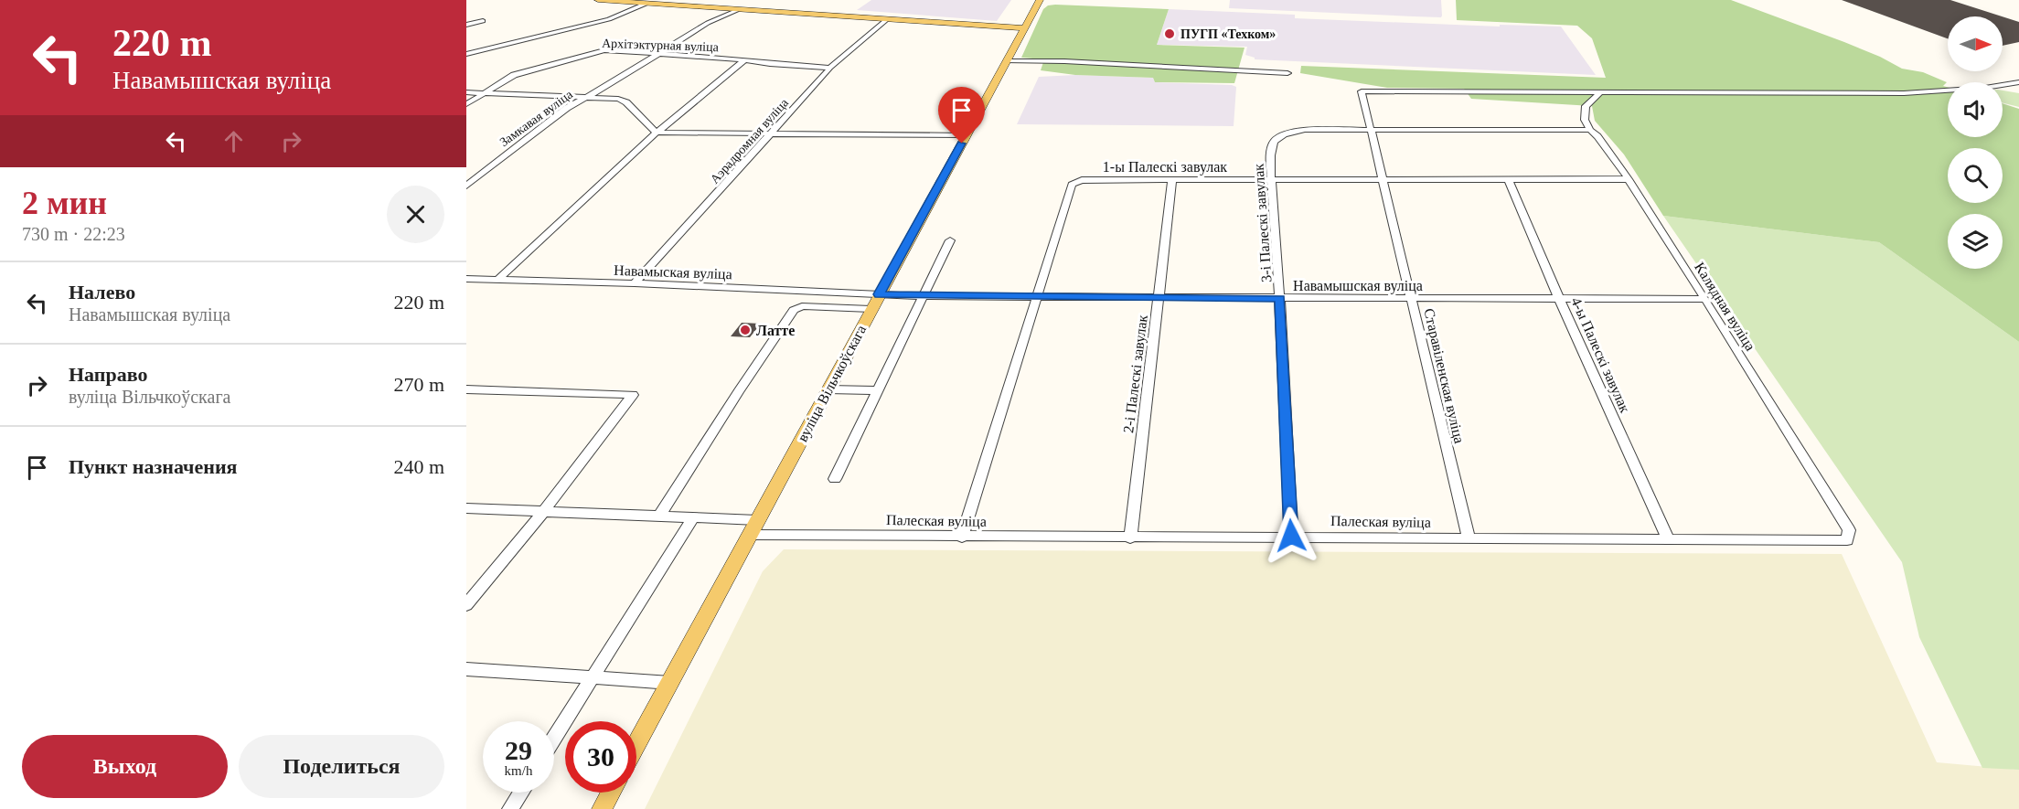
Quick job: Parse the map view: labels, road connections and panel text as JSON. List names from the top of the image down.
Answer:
{
  "streets": {
    "main road": ["вуліца Вільчкоўскага"],
    "street": [
      "Архітэктурная вуліца",
      "Замкавая вуліца",
      "Аэрадромная вуліца",
      "1-ы Палескі завулак",
      "3-і Палескі завулак",
      "Навамыская вуліца",
      "Навамышская вуліца",
      "Калядная вуліца",
      "4-ы Палескі завулак",
      "2-і Палескі завулак",
      "Старавіленская вуліца",
      "Палеская вуліца"
    ]
  },
  "crossings": [
    ["Архітэктурная вуліца", "Замкавая вуліца"],
    ["Архітэктурная вуліца", "Аэрадромная вуліца"],
    ["Аэрадромная вуліца", "Навамыская вуліца"],
    ["1-ы Палескі завулак", "3-і Палескі завулак"],
    ["1-ы Палескі завулак", "Навамышская вуліца"],
    ["1-ы Палескі завулак", "Калядная вуліца"],
    ["1-ы Палескі завулак", "4-ы Палескі завулак"],
    ["1-ы Палескі завулак", "2-і Палескі завулак"],
    ["1-ы Палескі завулак", "Старавіленская вуліца"],
    ["1-ы Палескі завулак", "Палеская вуліца"],
    ["3-і Палескі завулак", "Навамышская вуліца"],
    ["3-і Палескі завулак", "Калядная вуліца"],
    ["3-і Палескі завулак", "Старавіленская вуліца"],
    ["3-і Палескі завулак", "Палеская вуліца"],
    ["Навамыская вуліца", "Навамышская вуліца"],
    ["Навамыская вуліца", "вуліца Вільчкоўскага"],
    ["Навамышская вуліца", "Калядная вуліца"],
    ["Навамышская вуліца", "4-ы Палескі завулак"],
    ["Навамышская вуліца", "2-і Палескі завулак"],
    ["Навамышская вуліца", "Старавіленская вуліца"],
    ["Навамышская вуліца", "вуліца Вільчкоўскага"],
    ["Калядная вуліца", "Палеская вуліца"],
    ["4-ы Палескі завулак", "Палеская вуліца"],
    ["2-і Палескі завулак", "Палеская вуліца"],
    ["Старавіленская вуліца", "Палеская вуліца"],
    ["вуліца Вільчкоўскага", "Палеская вуліца"]
  ],
  "places": ["ПУГП «Техком»", "Латте"],
  "north": "right",
  "page": {
    "turn": ["220 m", "Навамышская вуліца"],
    "heading": ["2 мин", "730 m · 22:23"],
    "list": [
      {
        "name": "Налево",
        "note": "Навамышская вуліца",
        "value": "220 m"
      },
      {
        "name": "Направо",
        "note": "вуліца Вільчкоўскага",
        "value": "270 m"
      },
      {
        "name": "Пункт назначения",
        "value": "240 m"
      }
    ],
    "speed": "29 km/h",
    "limit": "30",
    "buttons": ["Выход", "Поделиться"]
  }
}
